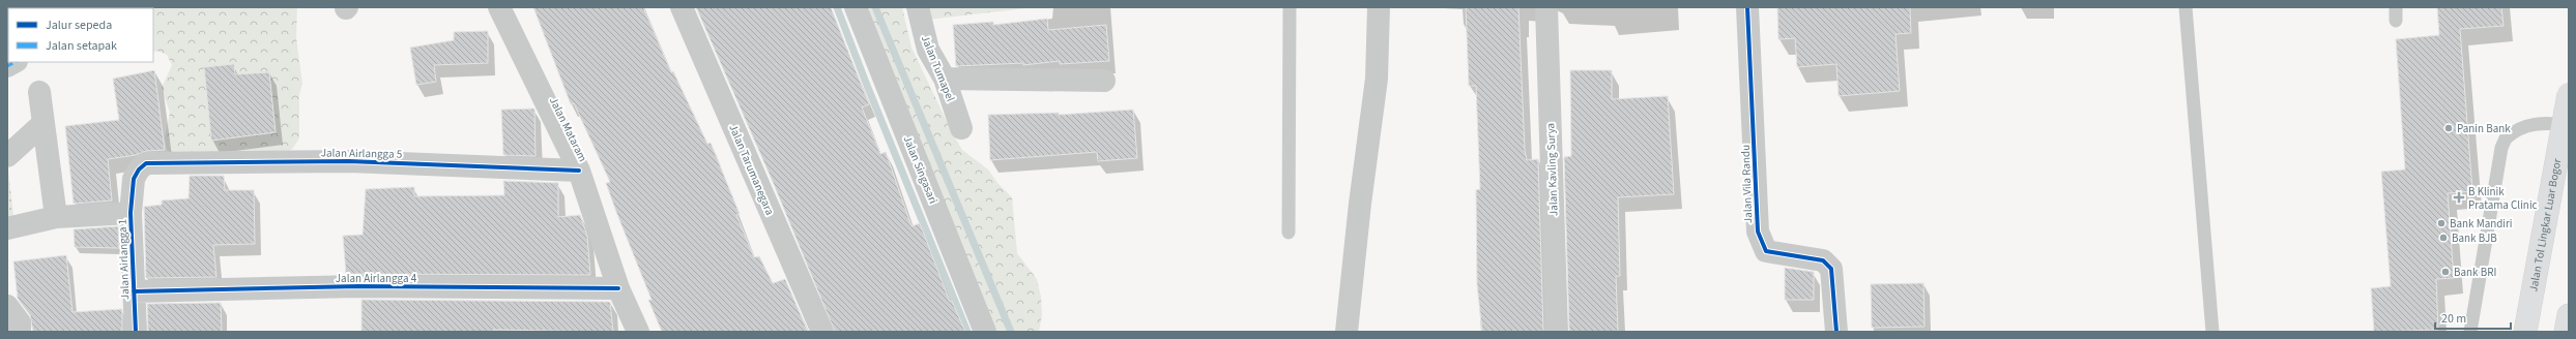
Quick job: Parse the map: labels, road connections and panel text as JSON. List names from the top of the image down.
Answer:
{
  "streets": {
    "highway": ["Jalan Tol Lingkar Luar Bogor"],
    "street": [
      "Jalan Tumapel",
      "Jalan Mataram",
      "Jalan Airlangga 5",
      "Jalan Tarumanegara",
      "Jalan Singasari",
      "Jalan Kavling Surya",
      "Jalan Vila Randu",
      "Jalan Airlangga 1",
      "Jalan Airlangga 4"
    ]
  },
  "crossings": [
    ["Jalan Mataram", "Jalan Airlangga 5"],
    ["Jalan Mataram", "Jalan Airlangga 4"],
    ["Jalan Airlangga 5", "Jalan Airlangga 1"],
    ["Jalan Airlangga 1", "Jalan Airlangga 4"]
  ],
  "places": {
    "other": [
      "Panin Bank",
      "Bank Mandiri",
      "Bank BJB",
      "Bank BRI"
    ],
    "health": ["B Klinik Pratama Clinic"]
  },
  "legend": ["Jalur sepeda", "Jalan setapak"],
  "scale_bar": "20 m"
}
